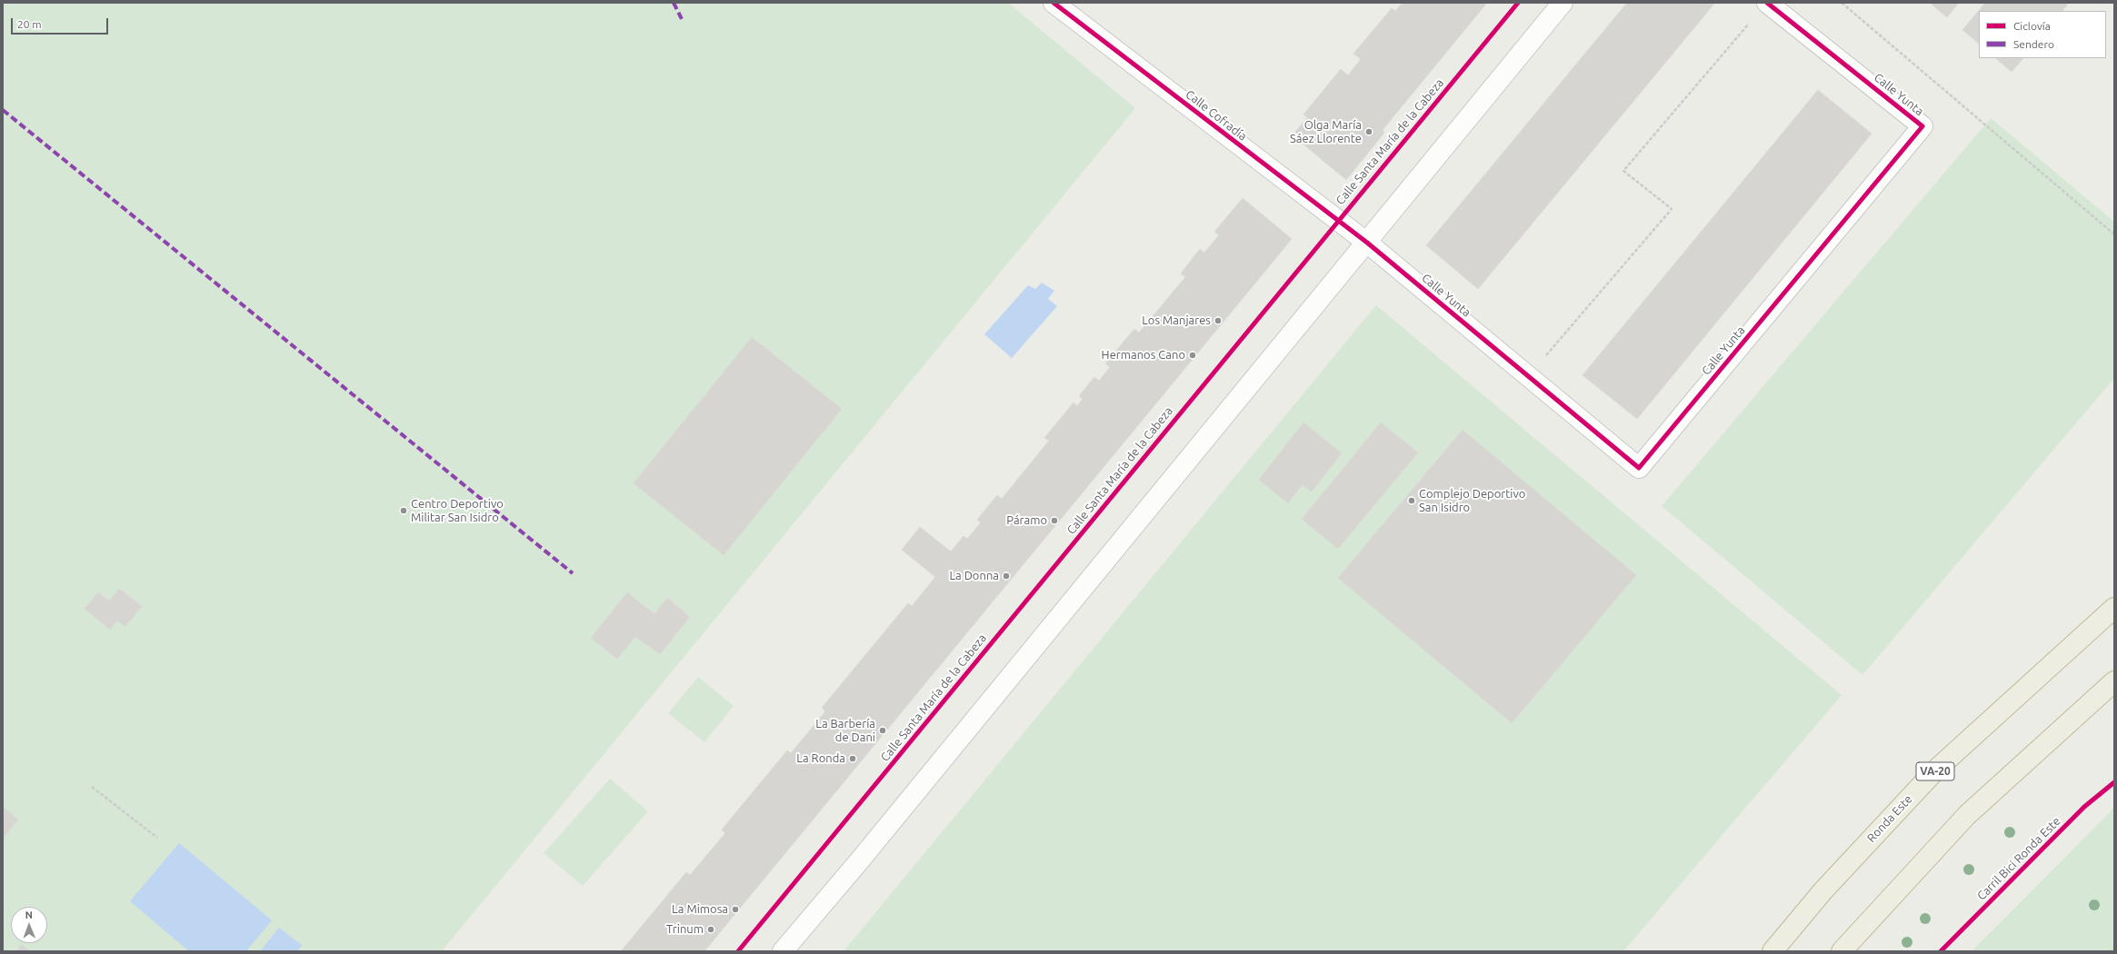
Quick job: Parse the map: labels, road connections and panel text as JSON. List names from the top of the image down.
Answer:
{
  "streets": {
    "highway": ["VA-20", "Ronda Este"],
    "street": ["Calle Yunta", "Calle Cofradía"],
    "cycle path": ["Calle Santa María de la Cabeza", "Carril Bici Ronda Este"]
  },
  "crossings": [
    ["Calle Yunta", "Calle Cofradía"]
  ],
  "places": [
    "Olga María Sáez Llorente",
    "Los Manjares",
    "Hermanos Cano",
    "Complejo Deportivo San Isidro",
    "Centro Deportivo Militar San Isidro",
    "Páramo",
    "La Donna",
    "La Barbería de Dani",
    "La Ronda",
    "La Mimosa",
    "Trinum"
  ],
  "legend": ["Ciclovía", "Sendero"],
  "scale_bar": "20 m",
  "north": "top"
}
